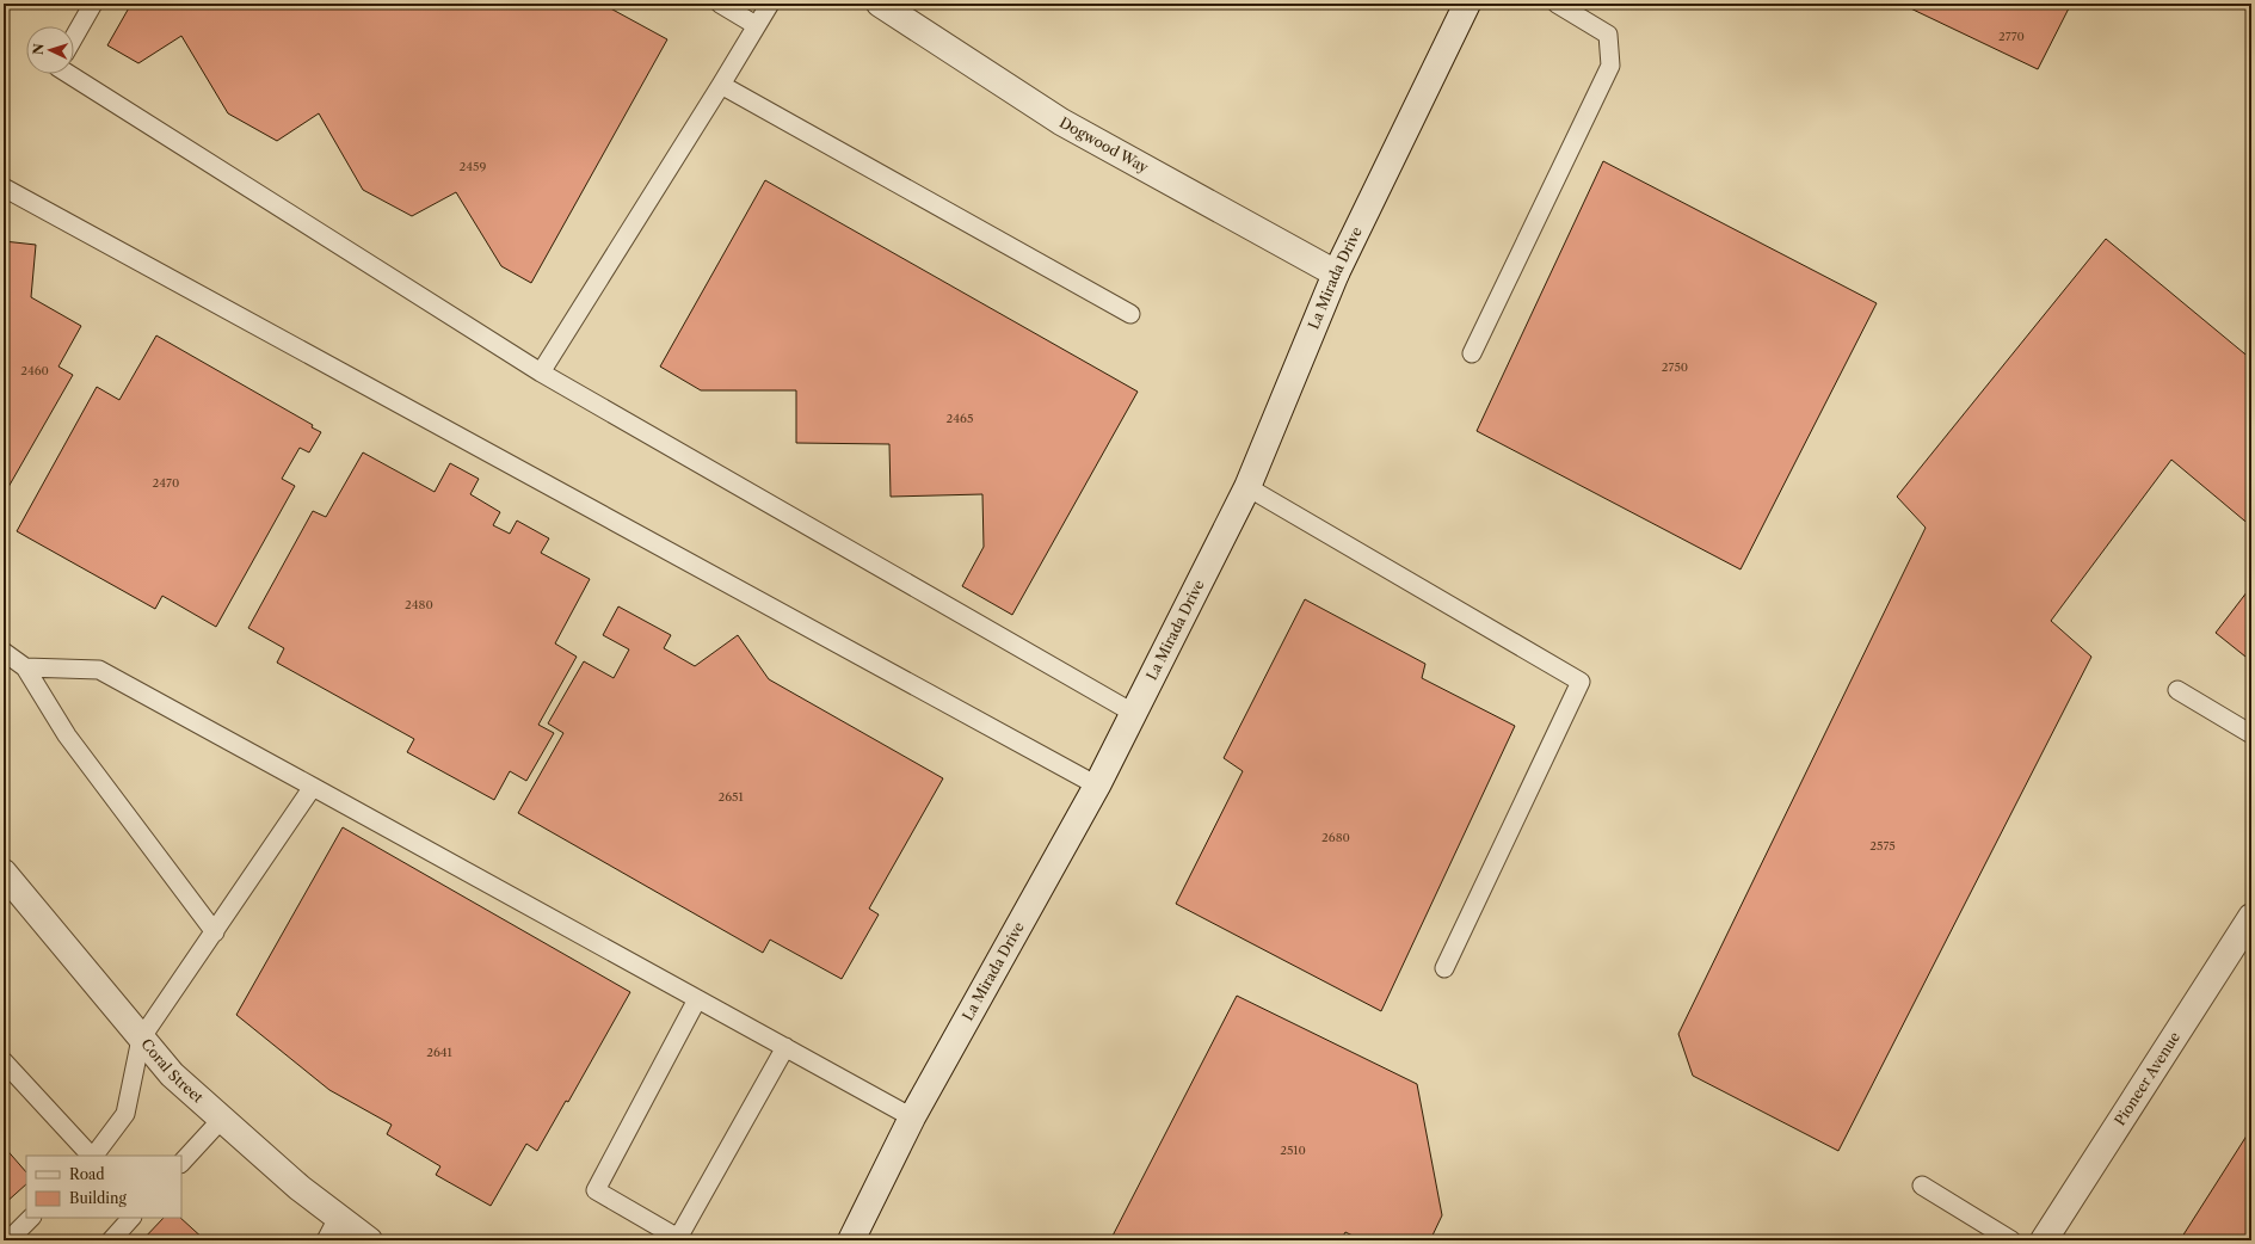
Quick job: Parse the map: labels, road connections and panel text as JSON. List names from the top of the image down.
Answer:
{
  "streets": {
    "street": [
      "Dogwood Way",
      "La Mirada Drive",
      "Coral Street",
      "Pioneer Avenue"
    ]
  },
  "crossings": [
    ["Dogwood Way", "La Mirada Drive"]
  ],
  "house_numbers": [
    "2770",
    "2459",
    "2750",
    "2460",
    "2465",
    "2470",
    "2480",
    "2651",
    "2680",
    "2575",
    "2641",
    "2510"
  ],
  "legend": ["Road", "Building"],
  "north": "left"
}
